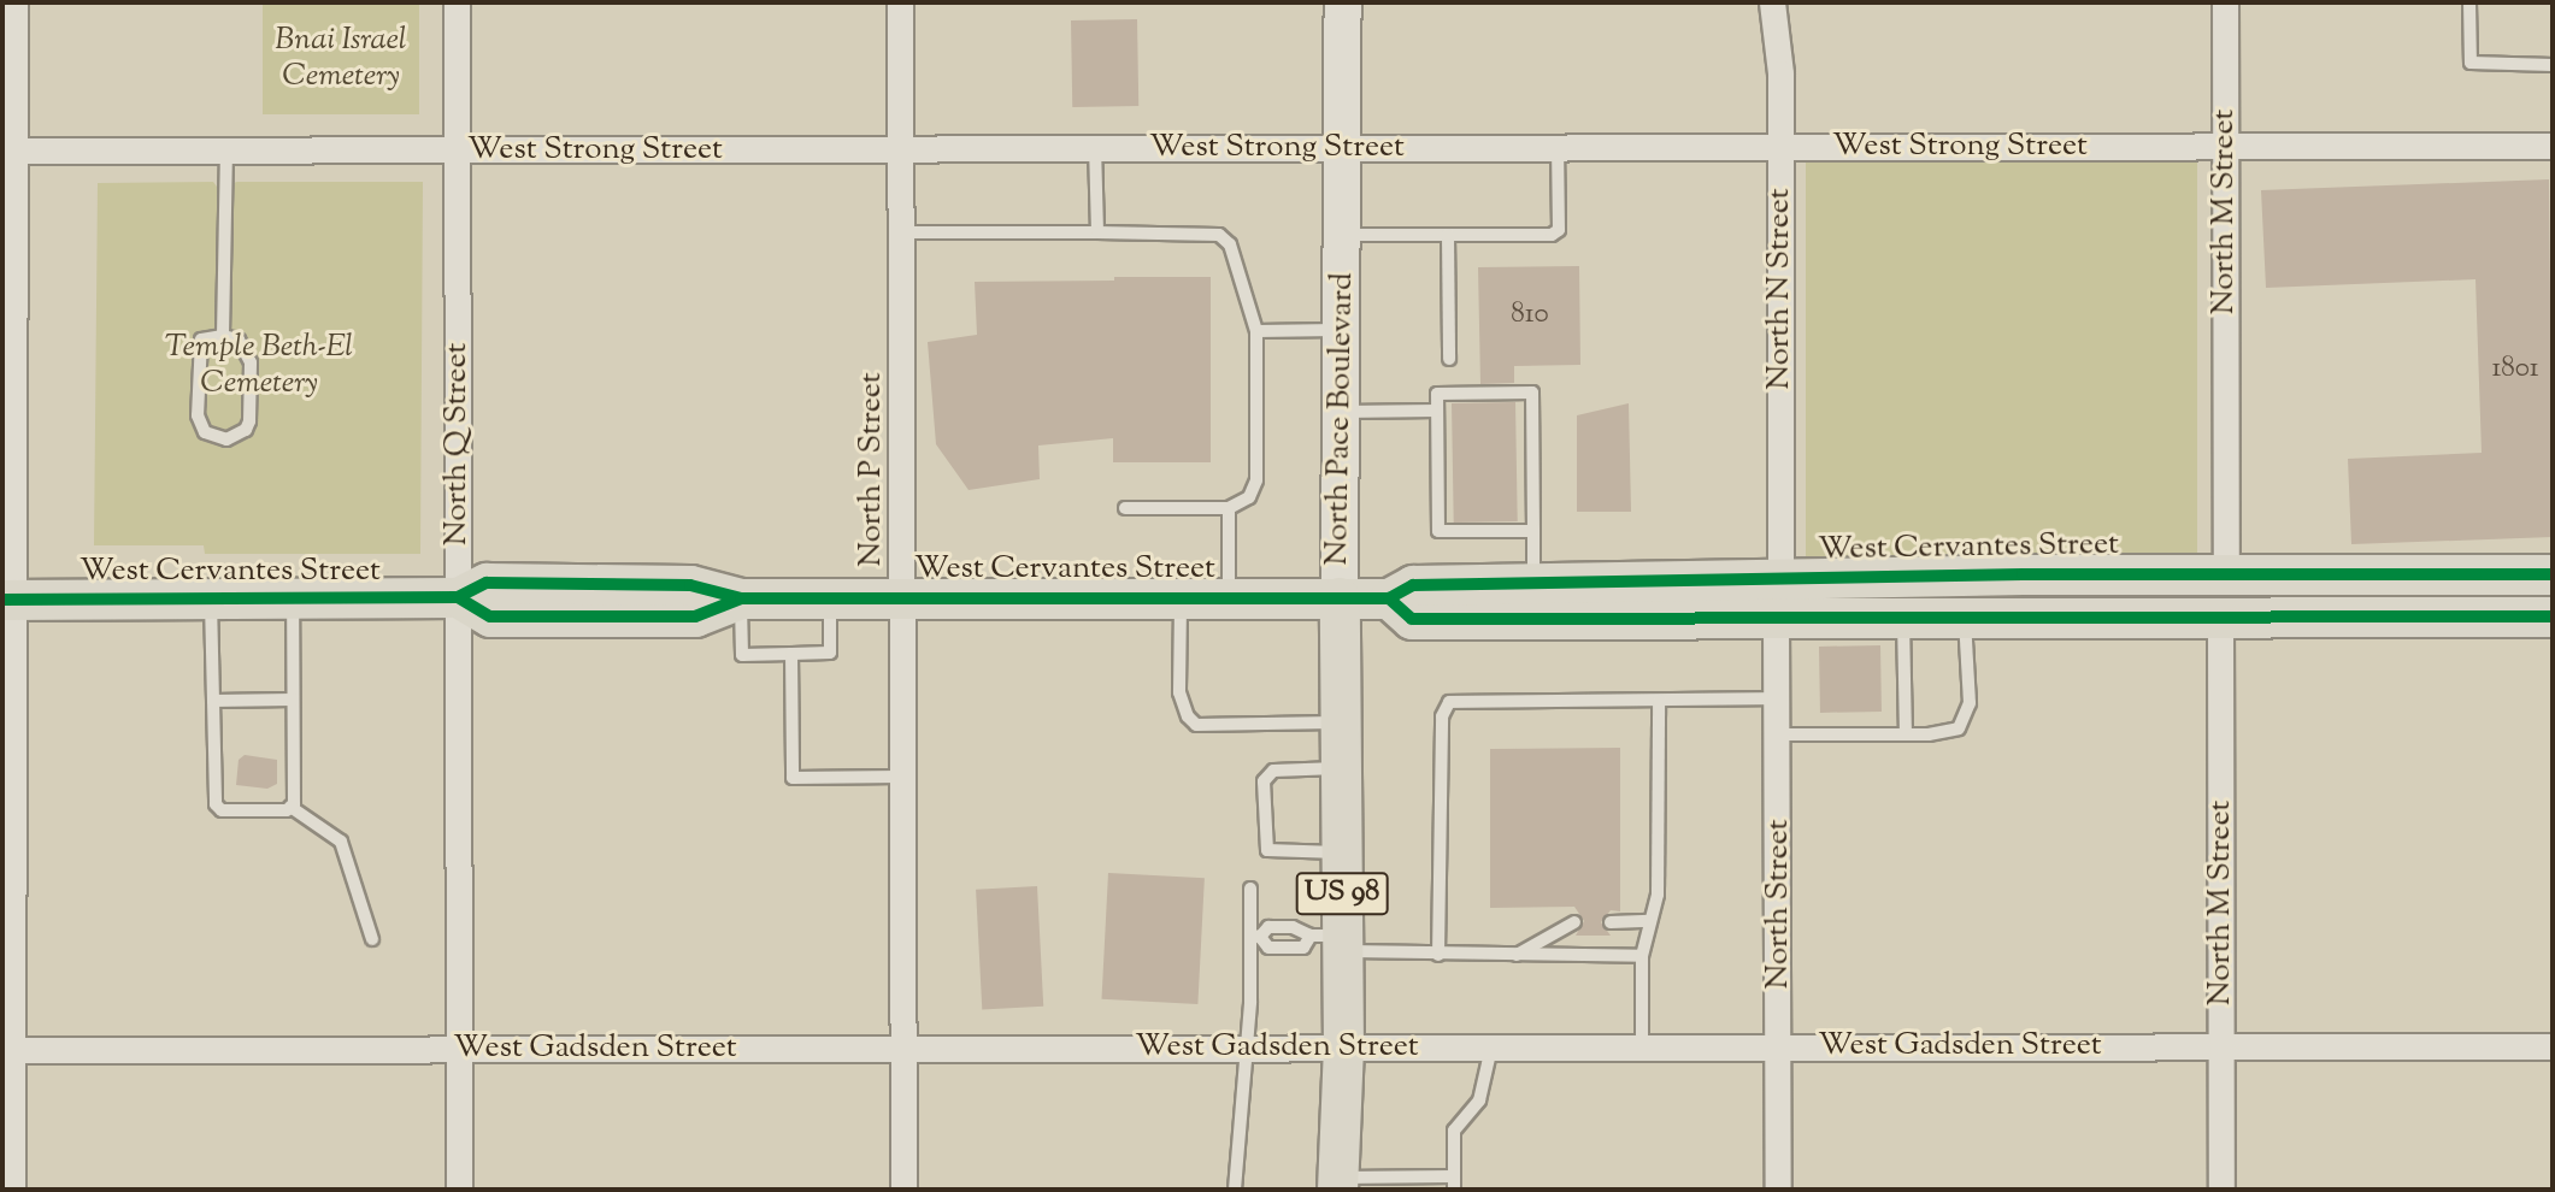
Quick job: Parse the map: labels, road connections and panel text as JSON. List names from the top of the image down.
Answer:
{
  "streets": {
    "main road": ["North Pace Boulevard", "West Cervantes Street", "US 98"],
    "street": [
      "West Strong Street",
      "North M Street",
      "North N Street",
      "North Q Street",
      "North P Street",
      "North Street",
      "West Gadsden Street"
    ]
  },
  "crossings": [
    ["West Strong Street", "North M Street"],
    ["West Strong Street", "North N Street"],
    ["West Strong Street", "North Pace Boulevard"],
    ["West Strong Street", "North Q Street"],
    ["West Strong Street", "North P Street"],
    ["North M Street", "West Cervantes Street"],
    ["North M Street", "West Gadsden Street"],
    ["North N Street", "West Cervantes Street"],
    ["North Pace Boulevard", "West Cervantes Street"],
    ["North Pace Boulevard", "West Gadsden Street"],
    ["North Q Street", "West Cervantes Street"],
    ["North Q Street", "West Gadsden Street"],
    ["North P Street", "West Cervantes Street"],
    ["North P Street", "West Gadsden Street"],
    ["West Cervantes Street", "North Street"],
    ["North Street", "West Gadsden Street"]
  ],
  "parks": ["Bnai Israel Cemetery", "Temple Beth-El Cemetery"],
  "house_numbers": ["810", "1801"]
}
